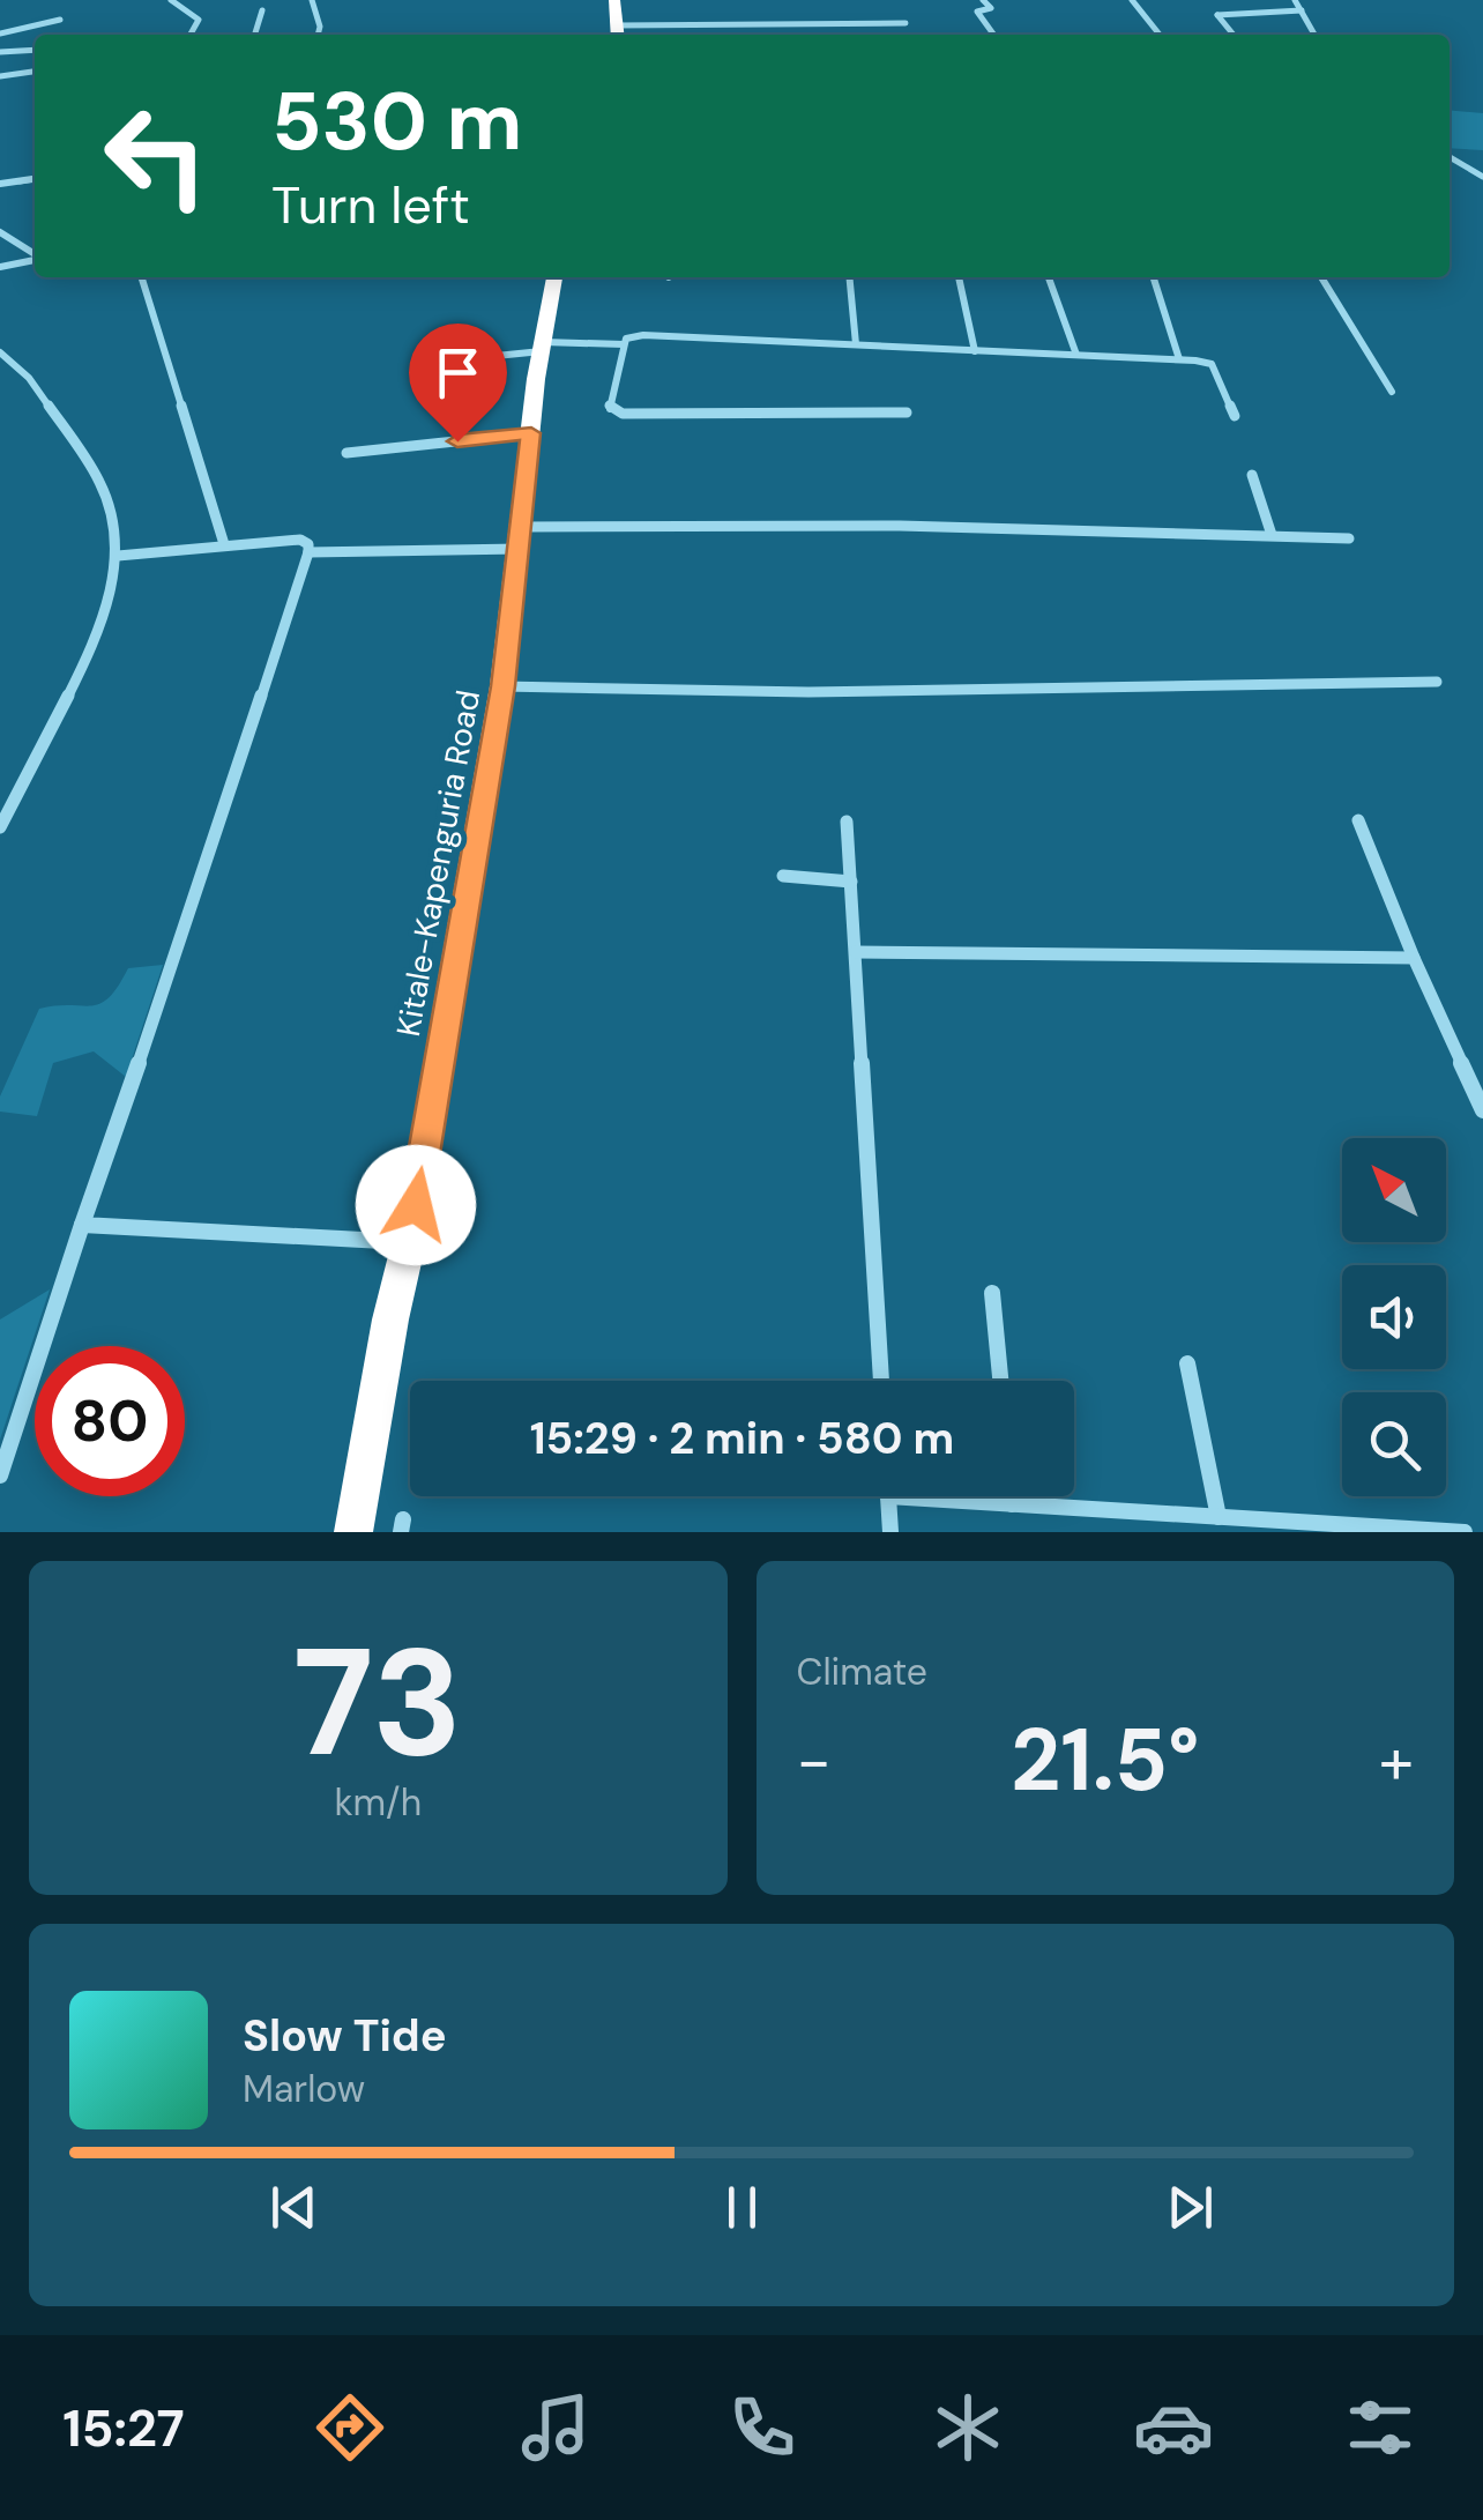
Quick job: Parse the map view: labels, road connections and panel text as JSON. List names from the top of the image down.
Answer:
{
  "streets": {
    "highway": ["Kitale-Kapenguria Road"]
  },
  "north": "top left",
  "page": {
    "turn": ["530 m", "Turn left"],
    "limit": "80",
    "trip": "15:29 · 2 min · 580 m",
    "tile": [
      ["73", "km/h"],
      "Climate"
    ],
    "heat": ["−", "21.5°", "+"],
    "song": ["Slow Tide", "Marlow"],
    "tabs": "15:27"
  }
}
